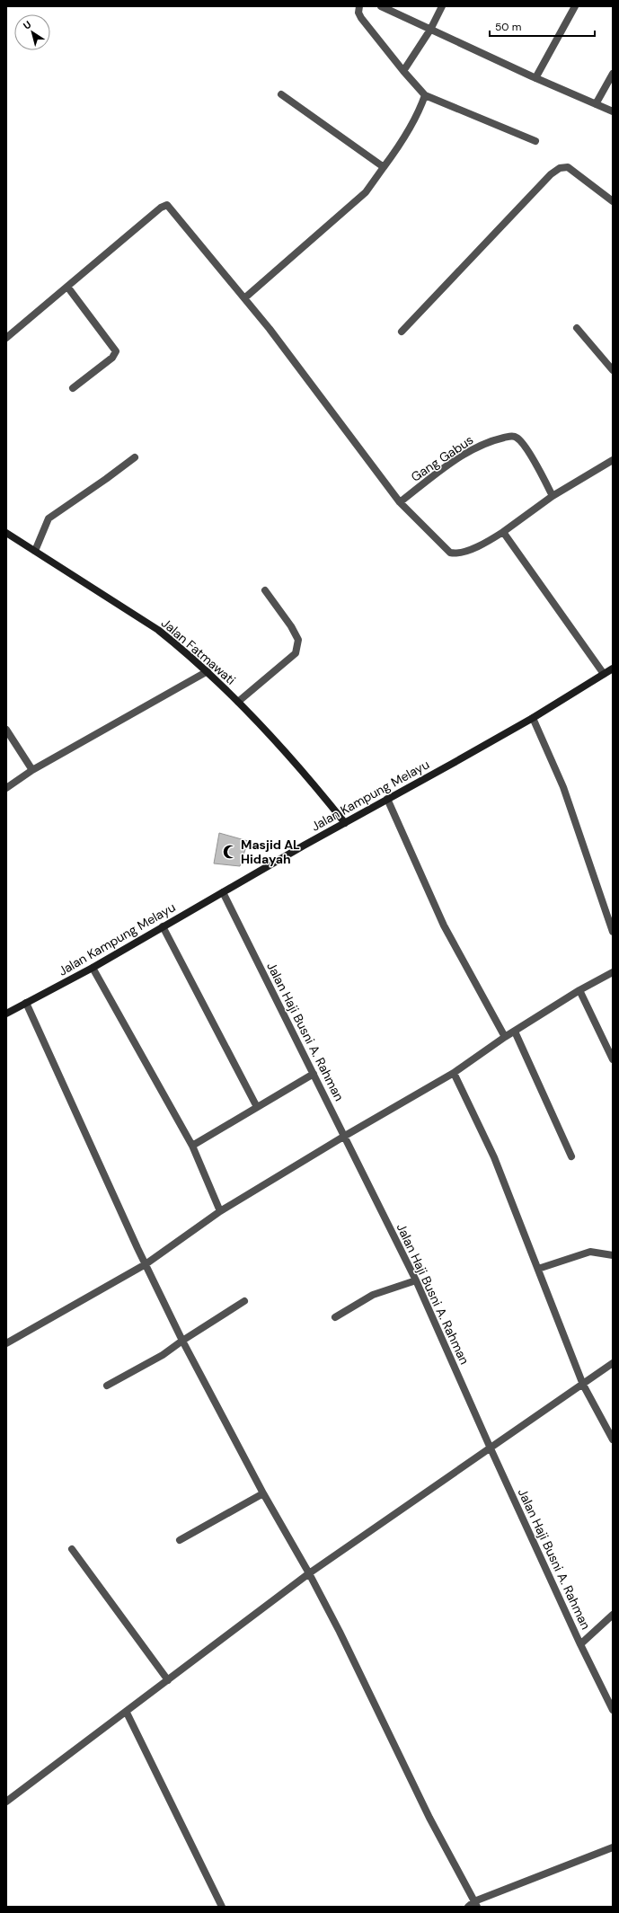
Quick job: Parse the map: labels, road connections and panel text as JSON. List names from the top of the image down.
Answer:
{
  "streets": {
    "main road": ["Jalan Fatmawati", "Jalan Kampung Melayu"],
    "street": ["Gang Gabus", "Jalan Haji Busni A. Rahman"]
  },
  "crossings": [
    ["Jalan Fatmawati", "Jalan Kampung Melayu"],
    ["Jalan Kampung Melayu", "Jalan Haji Busni A. Rahman"]
  ],
  "places": {
    "mosque": ["Masjid AL Hidayah"]
  },
  "scale_bar": "50 m",
  "north": "top left"
}
